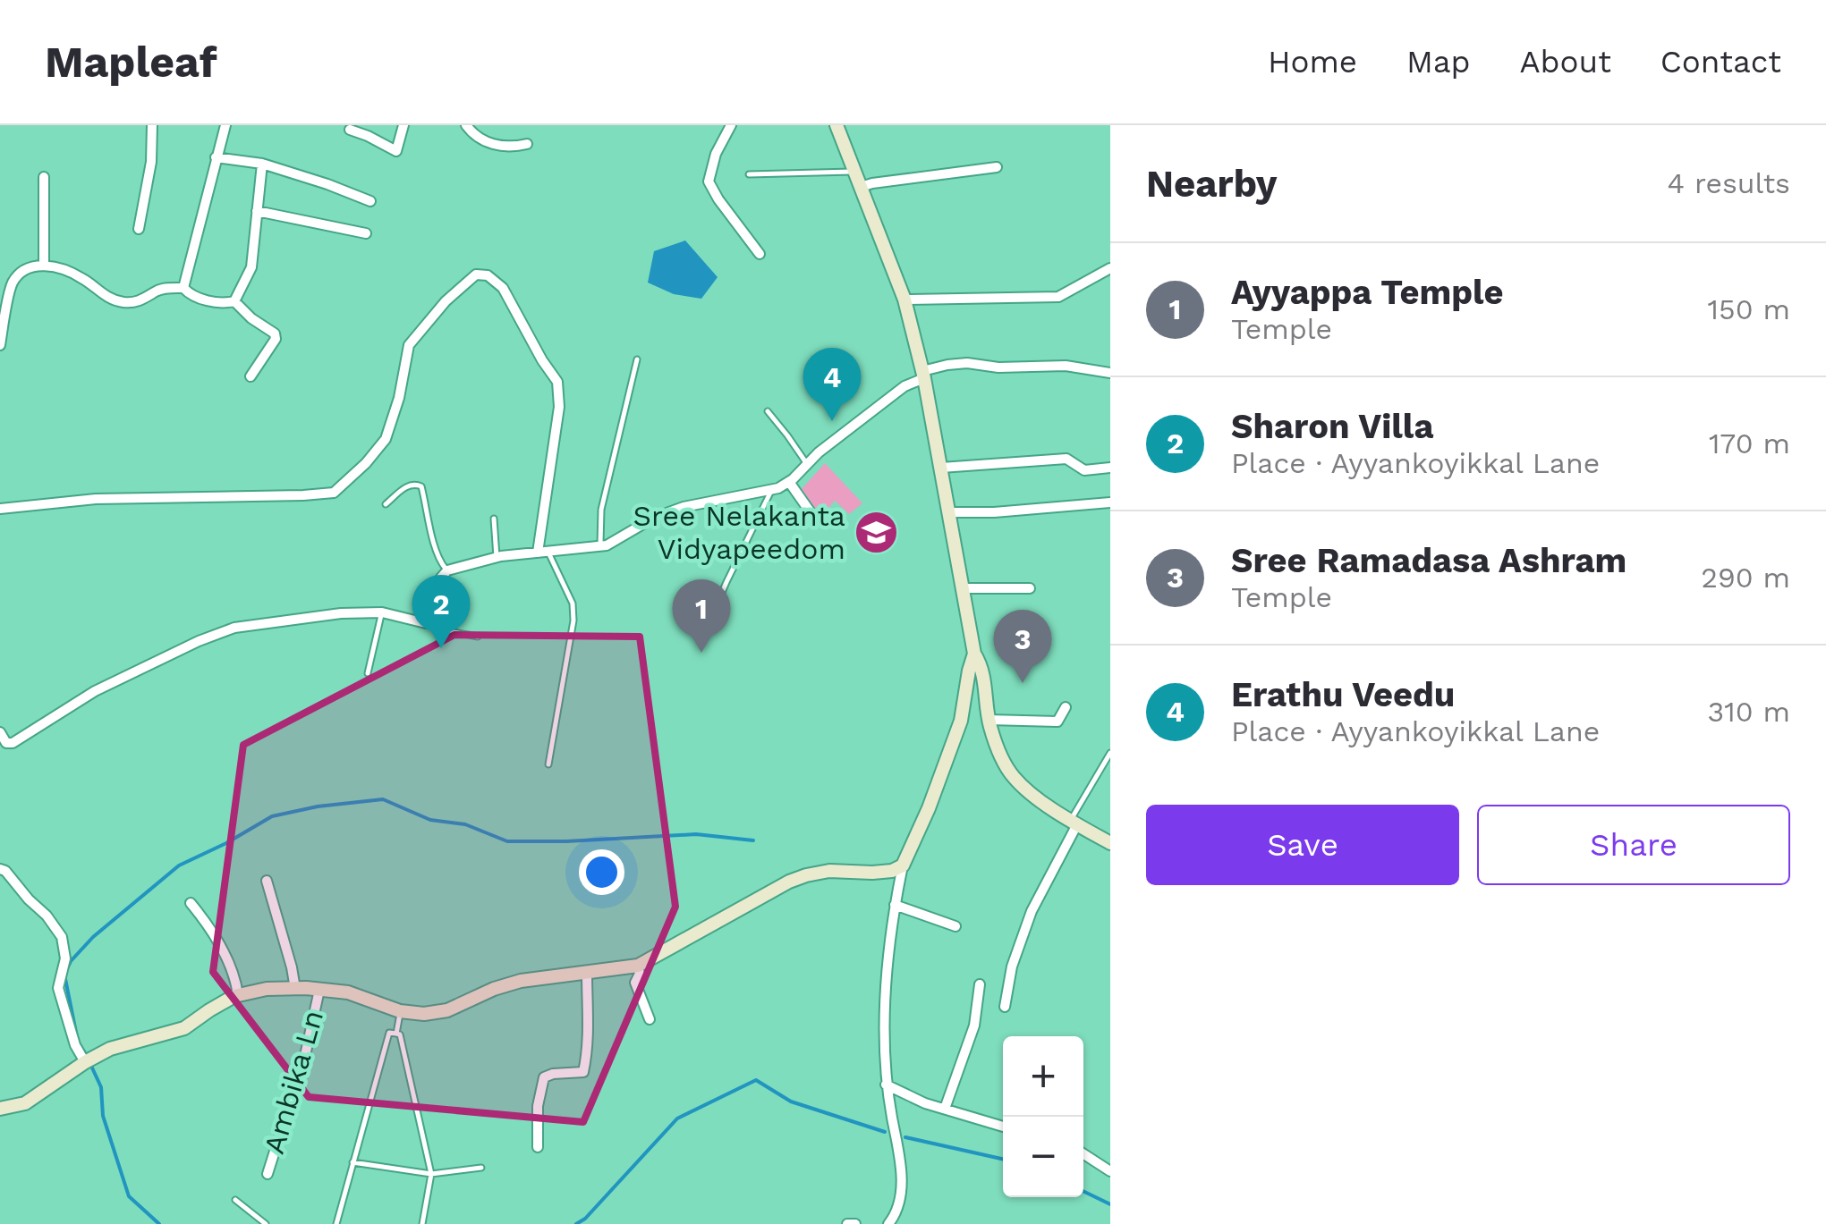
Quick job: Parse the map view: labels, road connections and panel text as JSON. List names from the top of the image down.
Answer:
{
  "streets": {
    "street": ["Ambika Ln"]
  },
  "places": {
    "school or university": ["Sree Nelakanta Vidyapeedom"]
  },
  "page": {
    "header": "Mapleaf",
    "nav": [
      "Home",
      "Map",
      "About",
      "Contact"
    ],
    "heading": ["Nearby", "4 results"],
    "list": [
      {
        "mark": "1",
        "name": "Ayyappa Temple",
        "note": "Temple",
        "value": "150 m"
      },
      {
        "mark": "2",
        "name": "Sharon Villa",
        "note": "Place · Ayyankoyikkal Lane",
        "value": "170 m"
      },
      {
        "mark": "3",
        "name": "Sree Ramadasa Ashram",
        "note": "Temple",
        "value": "290 m"
      },
      {
        "mark": "4",
        "name": "Erathu Veedu",
        "note": "Place · Ayyankoyikkal Lane",
        "value": "310 m"
      }
    ],
    "pins": [
      "4",
      "2",
      "1",
      "3"
    ],
    "buttons": ["Save", "Share"],
    "map_buttons": ["+", "−"]
  }
}
